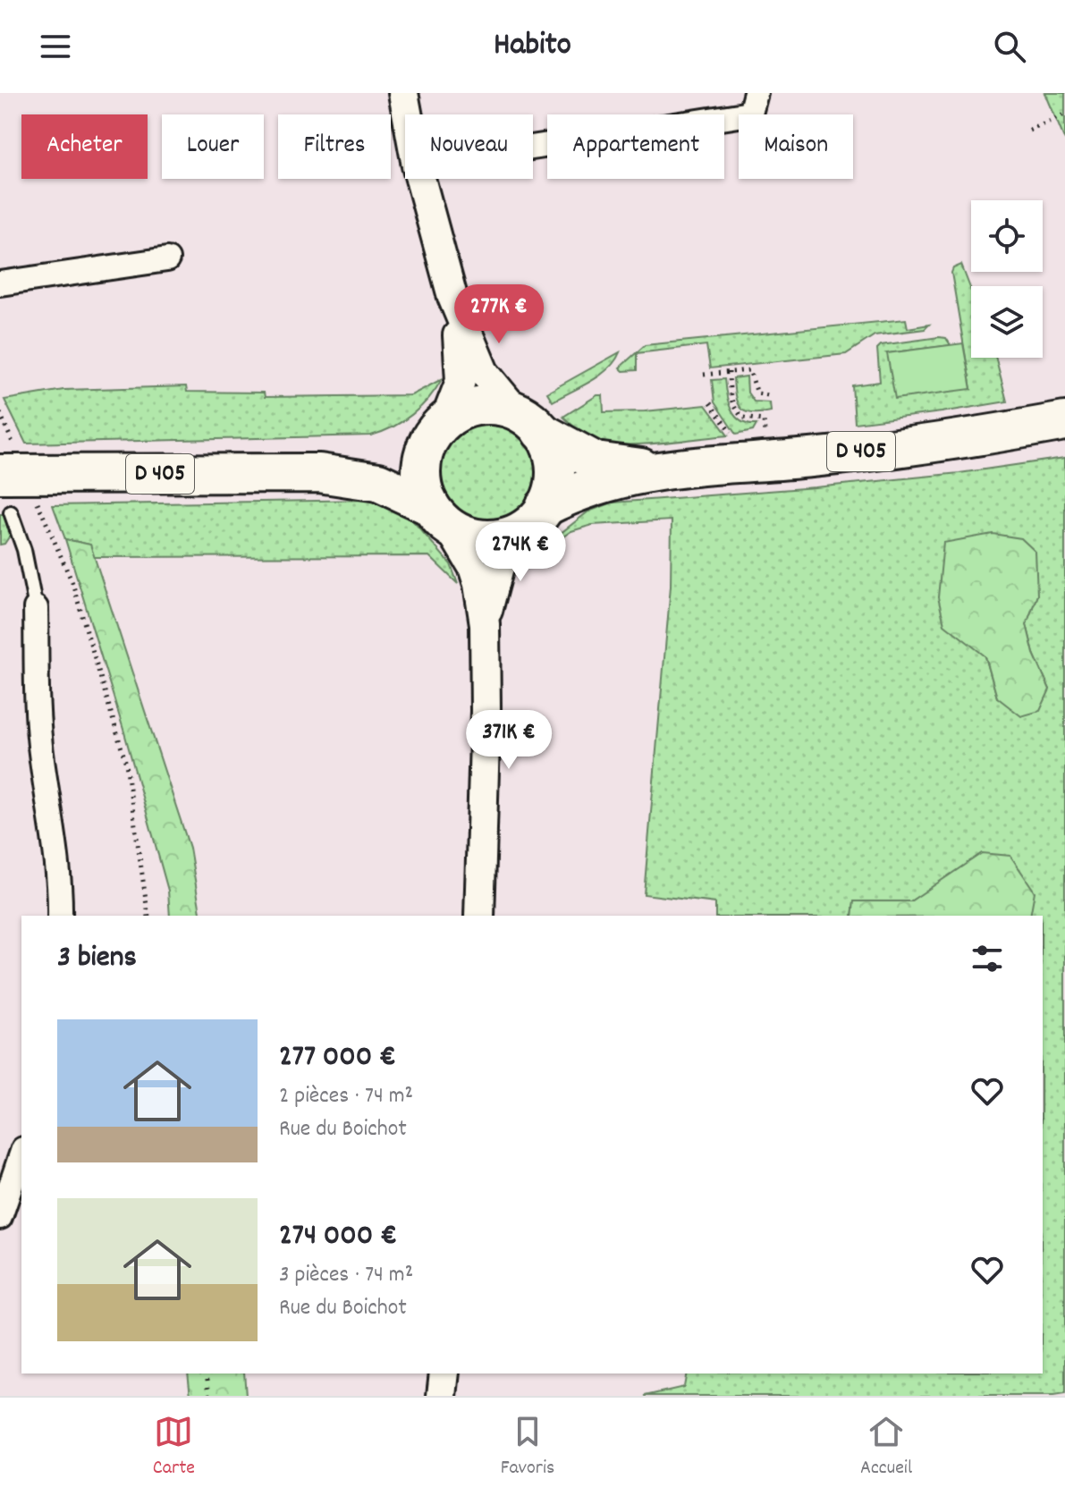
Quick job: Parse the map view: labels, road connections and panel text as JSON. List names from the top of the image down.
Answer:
{
  "streets": {
    "main road": ["D 405"]
  },
  "page": {
    "header": "Habito",
    "chip": [
      "Acheter",
      "Louer",
      "Filtres",
      "Nouveau",
      "Appartement",
      "Maison"
    ],
    "price": ["277K €", "274K €", "371K €"],
    "heading": "3 biens",
    "list": [
      {
        "name": "277 000 €",
        "note": "2 pièces · 74 m² · Rue du Boichot"
      },
      {
        "name": "274 000 €",
        "note": "3 pièces · 74 m² · Rue du Boichot"
      }
    ],
    "tabs": ["Carte", "Favoris", "Accueil"]
  }
}
